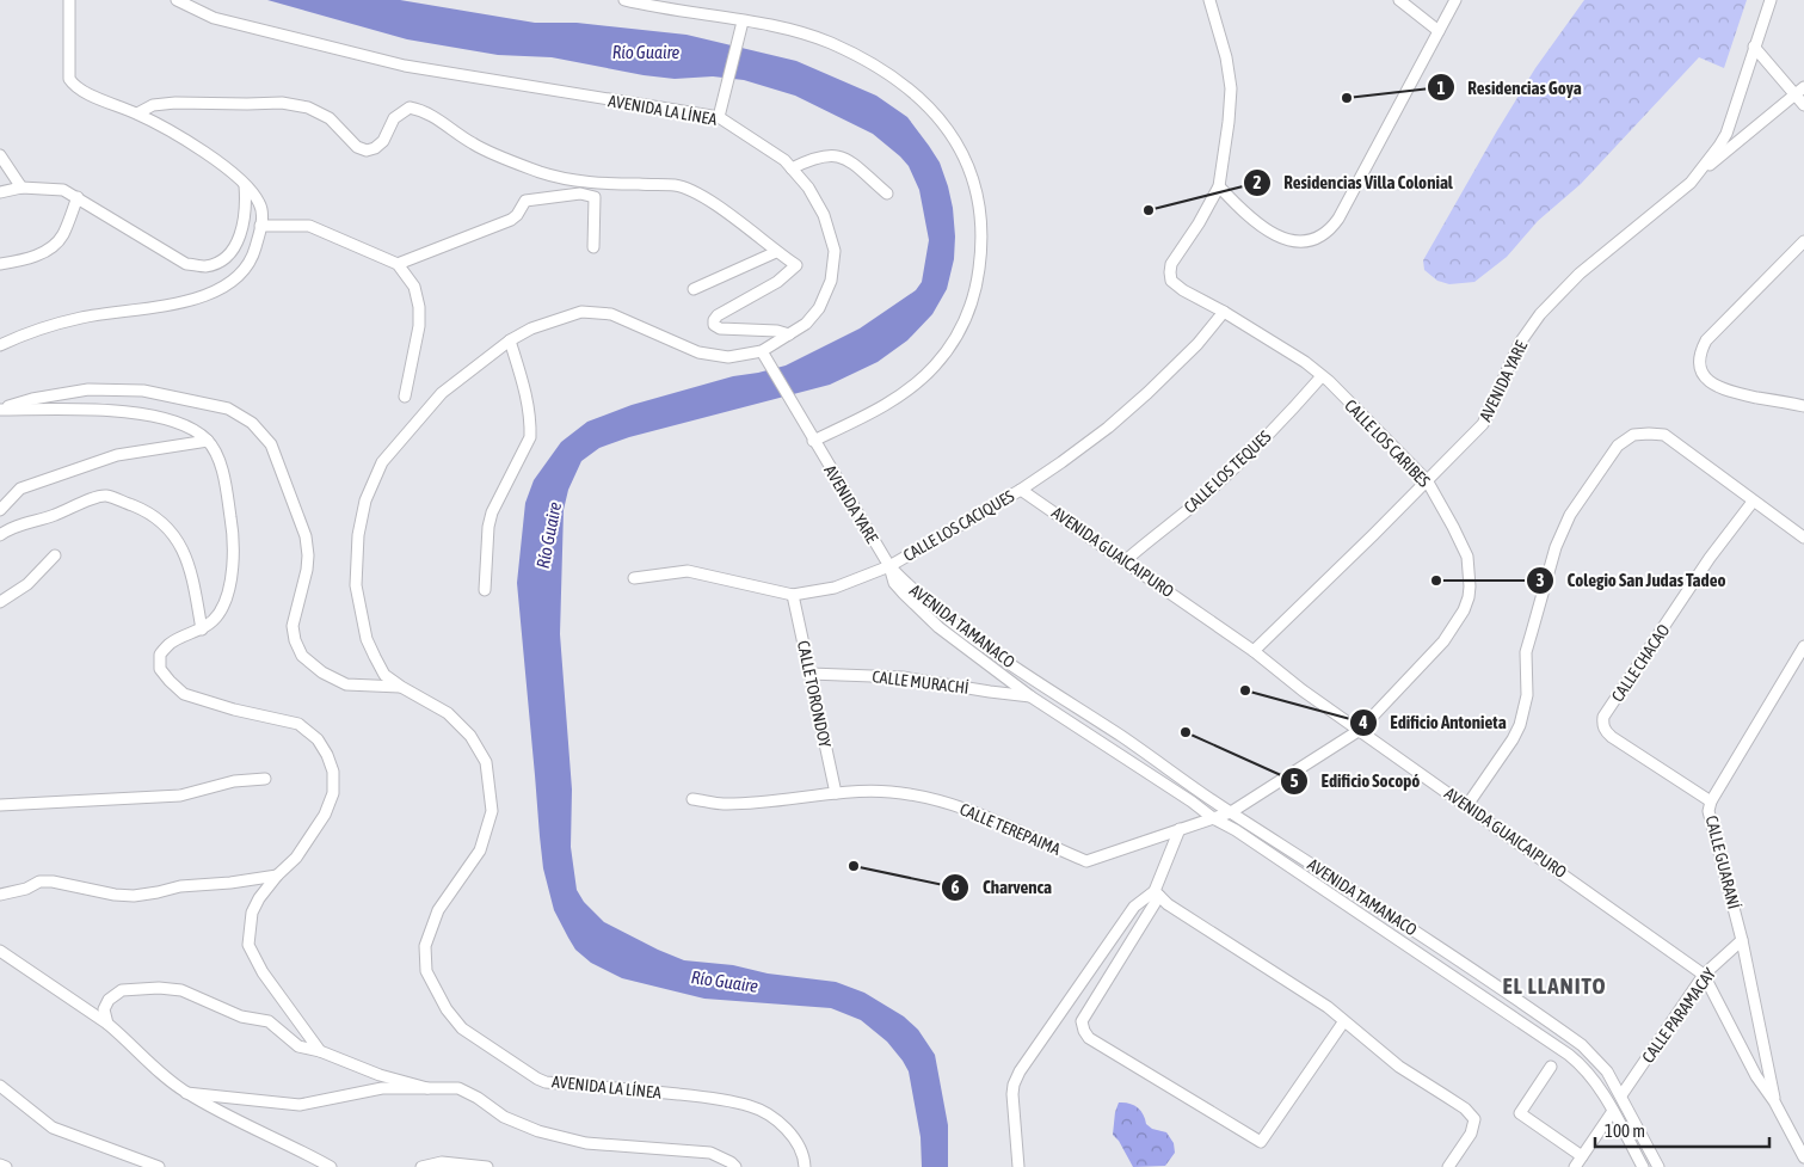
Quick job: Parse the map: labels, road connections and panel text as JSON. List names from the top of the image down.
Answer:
{
  "streets": {
    "street": [
      "AVENIDA LA LÍNEA",
      "AVENIDA YARE",
      "CALLE LOS CARIBES",
      "CALLE LOS TEQUES",
      "CALLE LOS CACIQUES",
      "AVENIDA GUAICAIPURO",
      "AVENIDA TAMANACO",
      "CALLE CHACAO",
      "CALLE MURACHÍ",
      "CALLE TORONDOY",
      "CALLE TEREPAIMA",
      "CALLE GUARANÍ",
      "CALLE PARAMACAY"
    ]
  },
  "crossings": [
    ["AVENIDA LA LÍNEA", "AVENIDA YARE"],
    ["AVENIDA YARE", "CALLE LOS CARIBES"],
    ["AVENIDA YARE", "CALLE LOS CACIQUES"],
    ["AVENIDA YARE", "AVENIDA GUAICAIPURO"],
    ["AVENIDA YARE", "AVENIDA TAMANACO"],
    ["CALLE LOS CARIBES", "CALLE LOS TEQUES"],
    ["CALLE LOS CARIBES", "CALLE LOS CACIQUES"],
    ["CALLE LOS CARIBES", "AVENIDA GUAICAIPURO"],
    ["CALLE LOS CARIBES", "AVENIDA TAMANACO"],
    ["CALLE LOS CARIBES", "CALLE TEREPAIMA"],
    ["CALLE LOS TEQUES", "AVENIDA GUAICAIPURO"],
    ["CALLE LOS CACIQUES", "AVENIDA GUAICAIPURO"],
    ["CALLE LOS CACIQUES", "AVENIDA TAMANACO"],
    ["CALLE LOS CACIQUES", "CALLE TORONDOY"],
    ["AVENIDA GUAICAIPURO", "CALLE GUARANÍ"],
    ["AVENIDA GUAICAIPURO", "CALLE PARAMACAY"],
    ["AVENIDA TAMANACO", "CALLE MURACHÍ"],
    ["AVENIDA TAMANACO", "CALLE TEREPAIMA"],
    ["AVENIDA TAMANACO", "CALLE PARAMACAY"],
    ["CALLE CHACAO", "CALLE GUARANÍ"],
    ["CALLE MURACHÍ", "CALLE TORONDOY"],
    ["CALLE TORONDOY", "CALLE TEREPAIMA"],
    ["CALLE GUARANÍ", "CALLE PARAMACAY"]
  ],
  "districts": ["EL LLANITO"],
  "water": ["Río Guaire"],
  "places": [
    "Residencias Goya",
    "Residencias Villa Colonial",
    "Colegio San Judas Tadeo",
    "Edificio Antonieta",
    "Edificio Socopó",
    "Charvenca"
  ],
  "scale_bar": "100 m"
}
